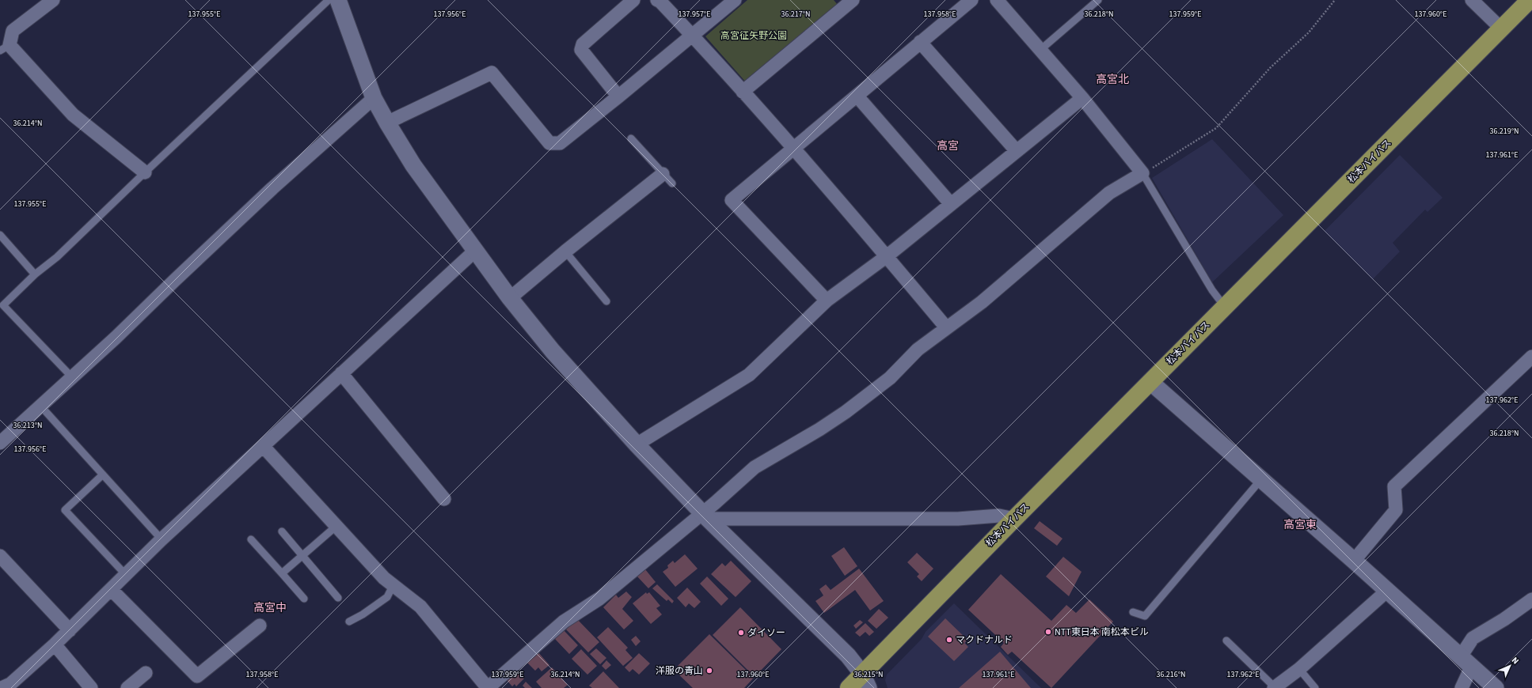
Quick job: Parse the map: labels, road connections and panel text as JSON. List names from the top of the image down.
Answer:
{
  "streets": {
    "highway": ["松本バイパス"]
  },
  "districts": [
    "高宮北",
    "高宮",
    "高宮東",
    "高宮中"
  ],
  "parks": ["高宮征矢野公園"],
  "places": [
    "NTT東日本 南松本ビル",
    "ダイソー",
    "マクドナルド",
    "洋服の青山"
  ],
  "north": "top right",
  "coordinates": [
    "137.955°E",
    "137.956°E",
    "137.957°E",
    "36.217°N",
    "137.958°E",
    "36.218°N",
    "137.959°E",
    "137.960°E",
    "36.214°N",
    "36.219°N",
    "137.961°E",
    "137.962°E",
    "36.213°N",
    "36.215°N",
    "36.216°N"
  ]
}
